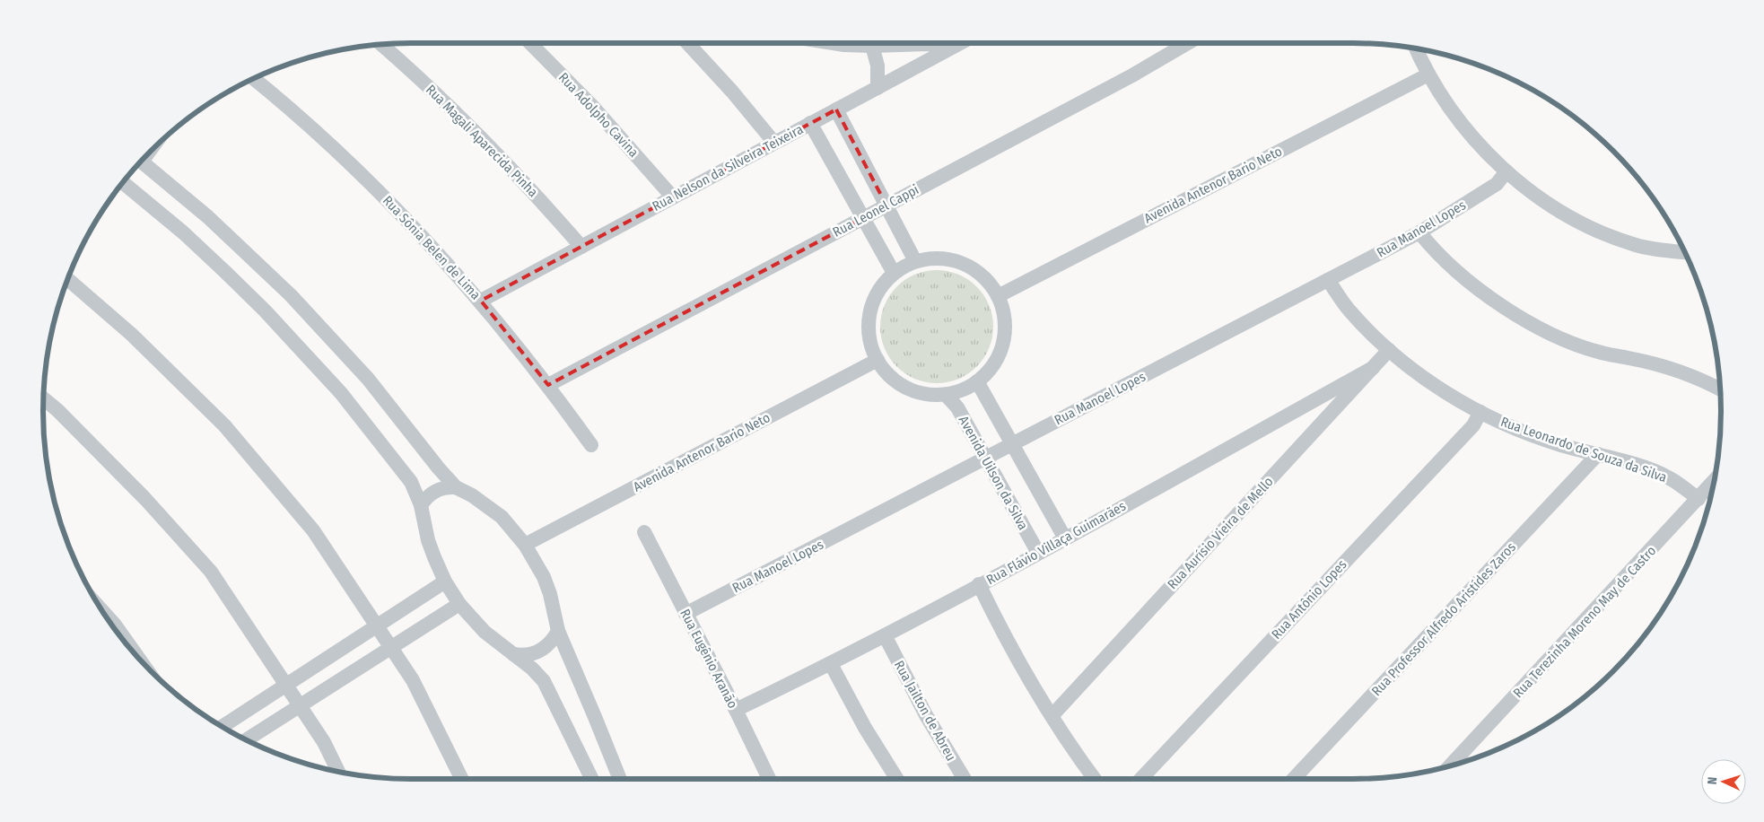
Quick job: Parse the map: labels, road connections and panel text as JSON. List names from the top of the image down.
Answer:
{
  "streets": {
    "street": [
      "Rua Adolpho Cavina",
      "Rua Magali Aparecida Pinha",
      "Rua Nelson da Silveira Teixeira",
      "Avenida Antenor Bario Neto",
      "Rua Leonel Cappi",
      "Rua Manoel Lopes",
      "Rua Sônia Belen de Lima",
      "Rua Leonardo de Souza da Silva",
      "Avenida Uilson da Silva",
      "Rua Aurísio Vieira de Mello",
      "Rua Flávio Villaça Guimarães",
      "Rua Antônio Lopes",
      "Rua Professor Alfredo Aristídes Zaros",
      "Rua Terezinha Moreno May de Castro",
      "Rua Eugênio Aranão",
      "Rua Jailton de Abreu"
    ]
  },
  "crossings": [
    ["Rua Adolpho Cavina", "Rua Nelson da Silveira Teixeira"],
    ["Rua Magali Aparecida Pinha", "Rua Nelson da Silveira Teixeira"],
    ["Rua Nelson da Silveira Teixeira", "Rua Sônia Belen de Lima"],
    ["Avenida Antenor Bario Neto", "Avenida Uilson da Silva"],
    ["Rua Leonel Cappi", "Rua Sônia Belen de Lima"],
    ["Rua Manoel Lopes", "Rua Leonardo de Souza da Silva"],
    ["Rua Manoel Lopes", "Avenida Uilson da Silva"],
    ["Rua Manoel Lopes", "Rua Eugênio Aranão"],
    ["Rua Leonardo de Souza da Silva", "Rua Aurísio Vieira de Mello"],
    ["Rua Leonardo de Souza da Silva", "Rua Antônio Lopes"],
    ["Rua Leonardo de Souza da Silva", "Rua Professor Alfredo Aristídes Zaros"],
    ["Rua Leonardo de Souza da Silva", "Rua Terezinha Moreno May de Castro"],
    ["Avenida Uilson da Silva", "Rua Flávio Villaça Guimarães"],
    ["Rua Aurísio Vieira de Mello", "Rua Flávio Villaça Guimarães"],
    ["Rua Flávio Villaça Guimarães", "Rua Eugênio Aranão"],
    ["Rua Flávio Villaça Guimarães", "Rua Jailton de Abreu"]
  ],
  "north": "left"
}
